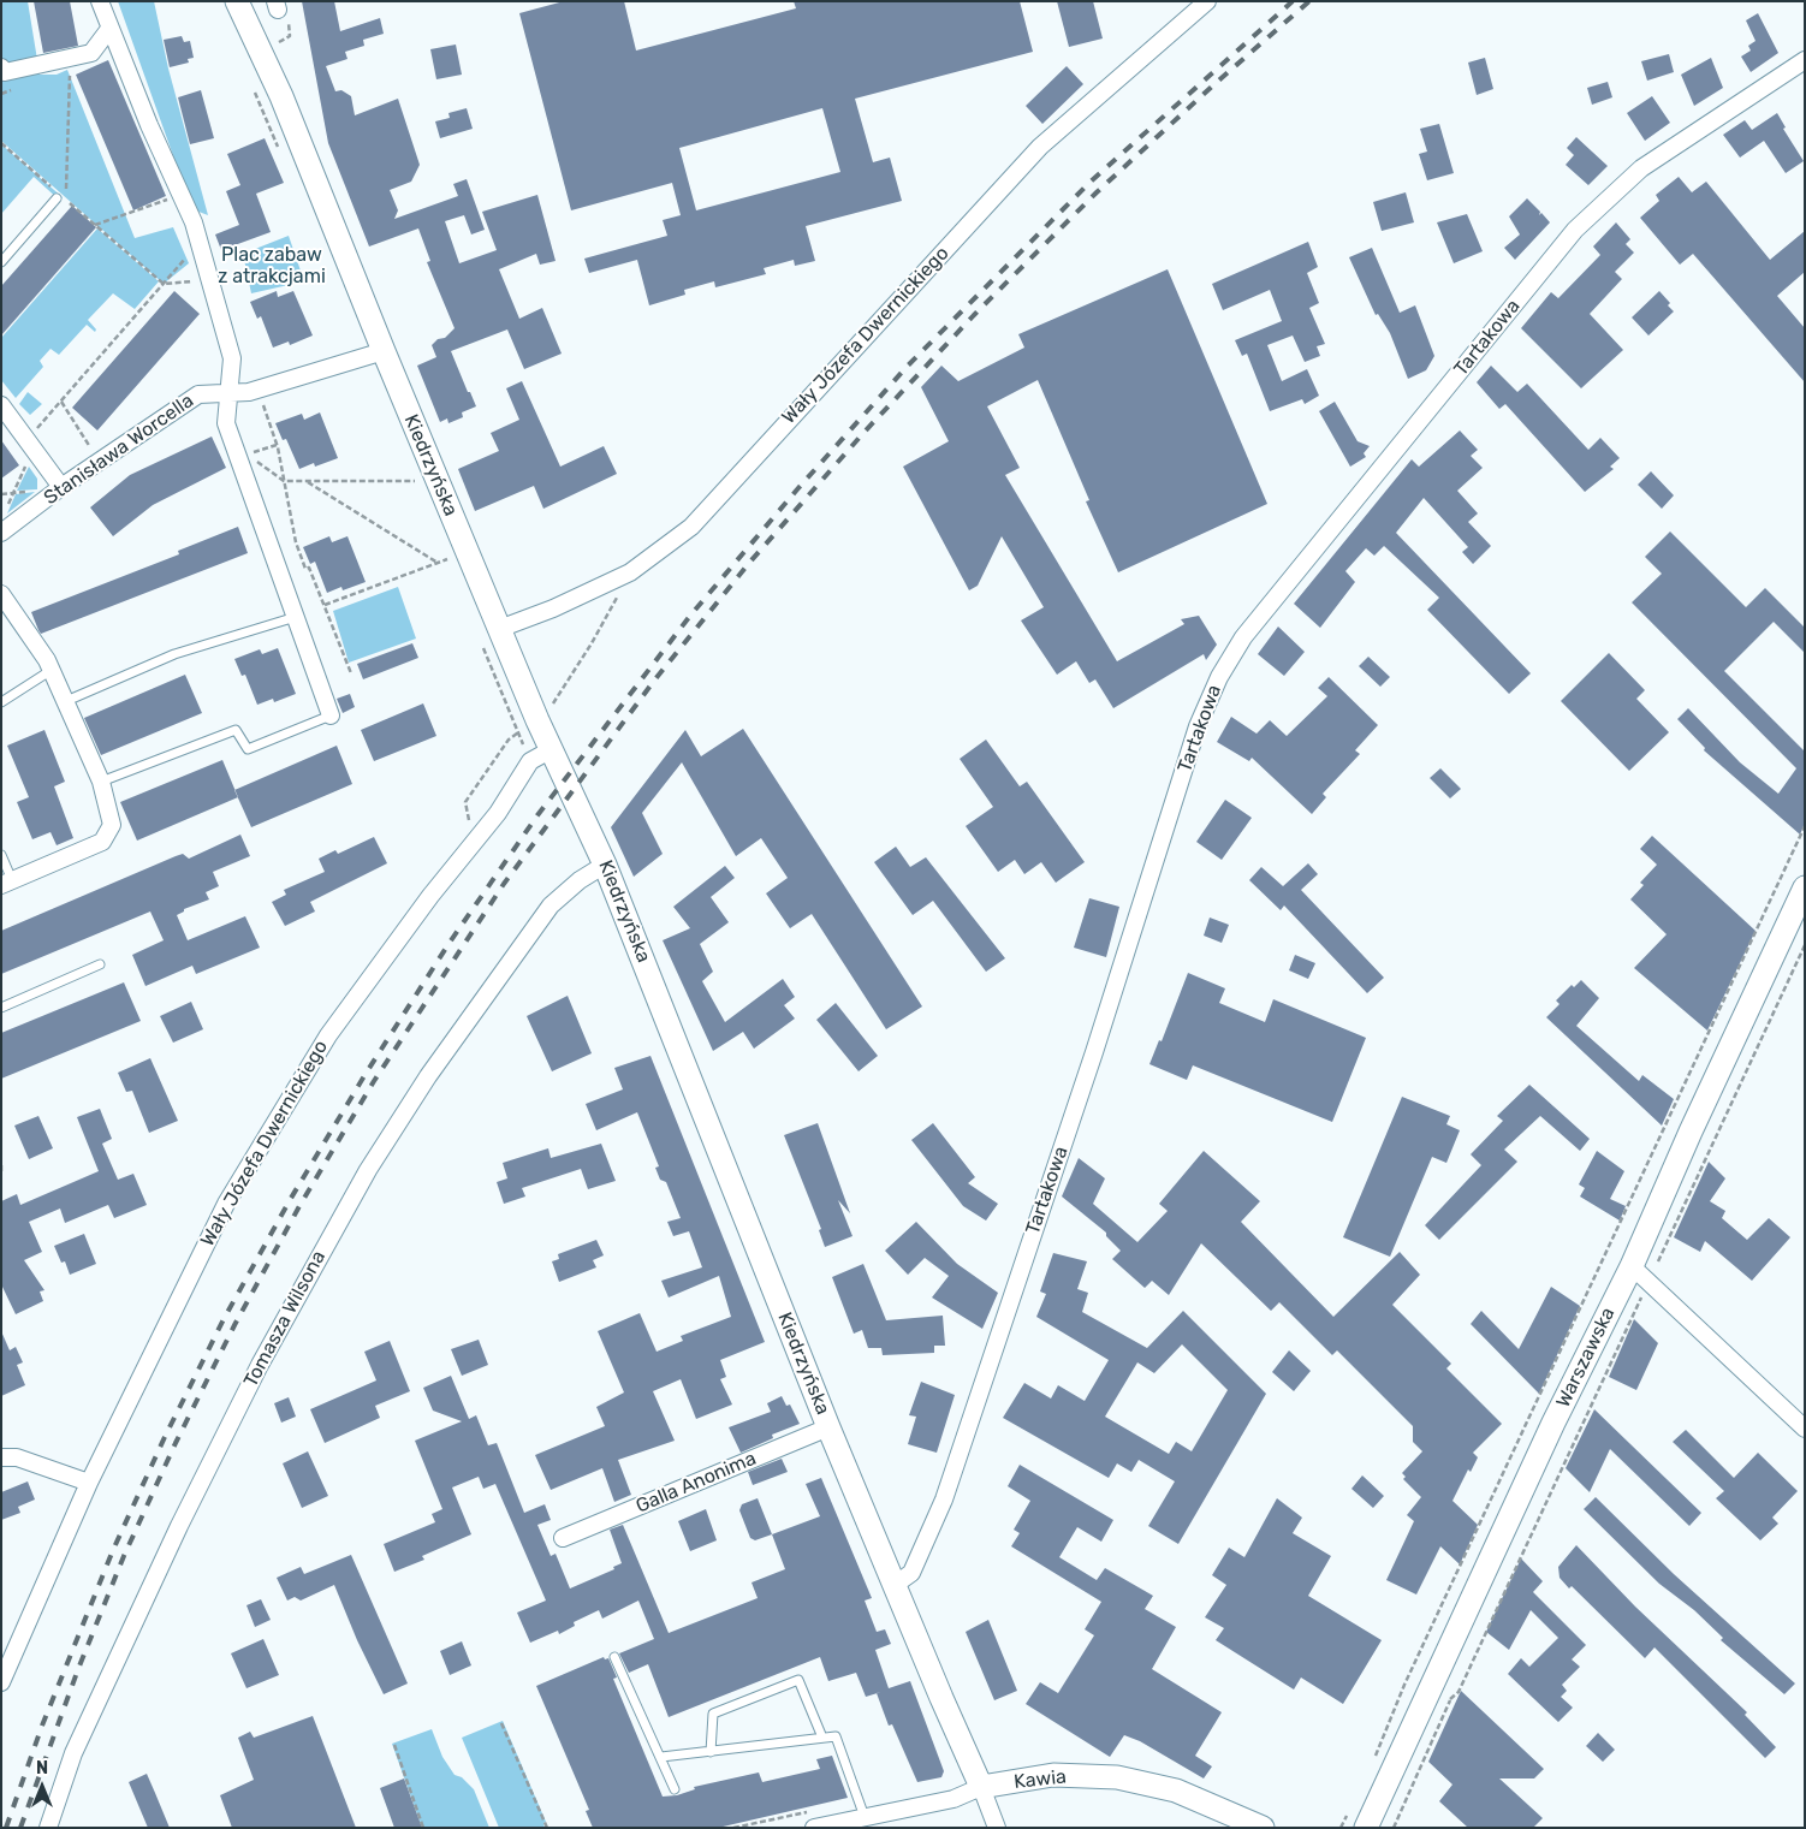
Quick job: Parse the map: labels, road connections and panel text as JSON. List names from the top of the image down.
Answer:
{
  "streets": {
    "street": [
      "Wały Józefa Dwernickiego",
      "Tartakowa",
      "Stanisława Worcella",
      "Kiedrzyńska",
      "Tomasza Wilsona",
      "Warszawska",
      "Galla Anonima",
      "Kawia"
    ]
  },
  "crossings": [
    ["Wały Józefa Dwernickiego", "Kiedrzyńska"],
    ["Tartakowa", "Kiedrzyńska"],
    ["Stanisława Worcella", "Kiedrzyńska"],
    ["Kiedrzyńska", "Tomasza Wilsona"],
    ["Kiedrzyńska", "Galla Anonima"],
    ["Kiedrzyńska", "Kawia"]
  ],
  "parks": ["Plac zabaw z atrakcjami"],
  "north": "top"
}
